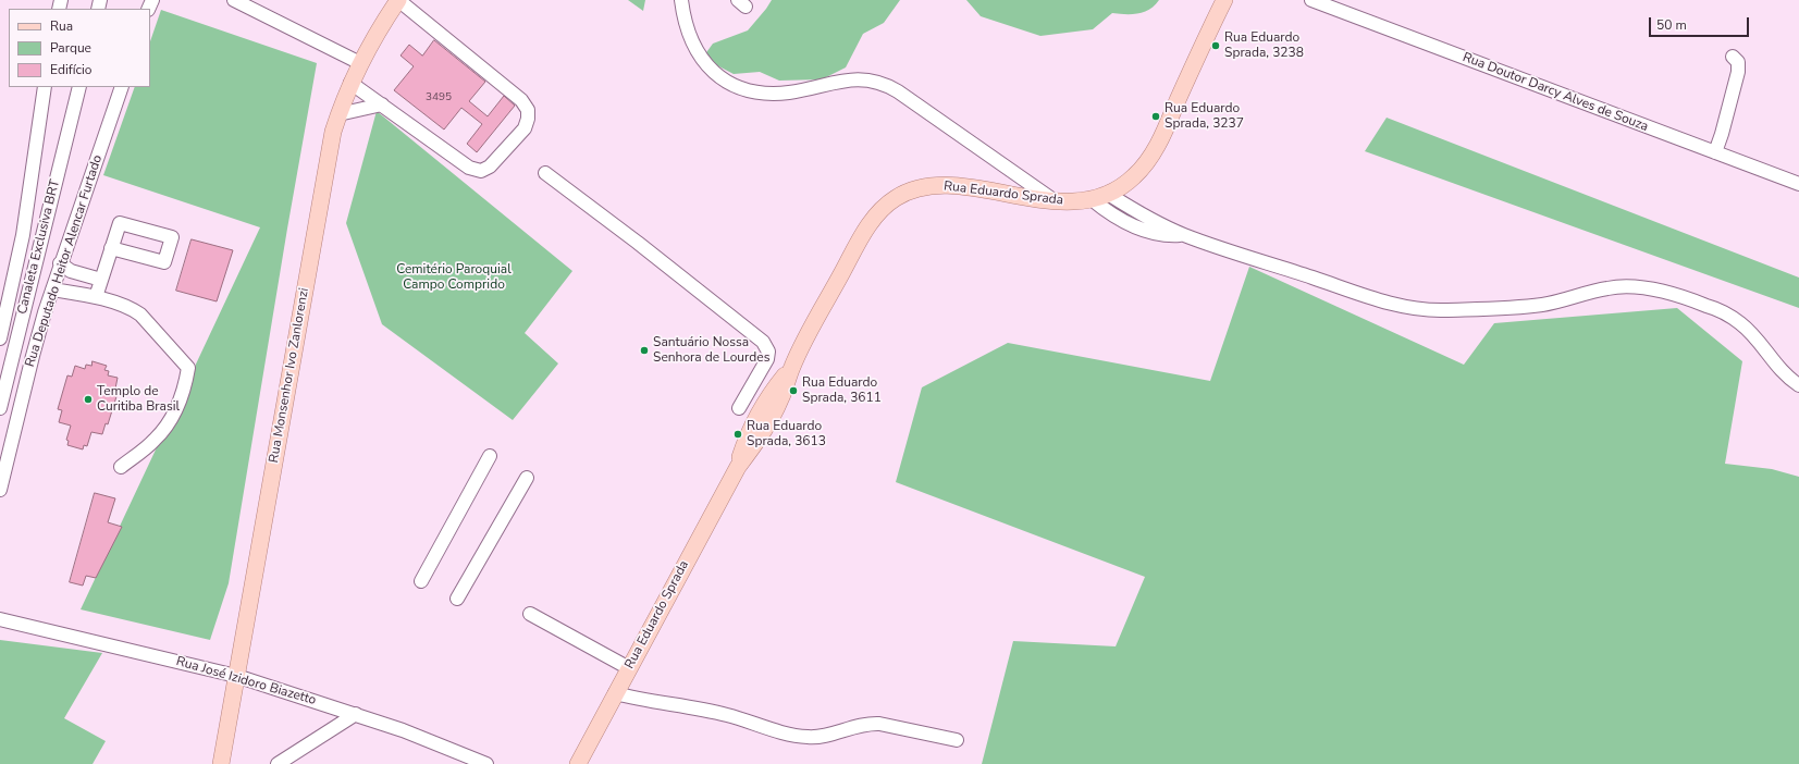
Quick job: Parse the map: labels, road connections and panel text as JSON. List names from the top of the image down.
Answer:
{
  "streets": {
    "main road": ["Rua Eduardo Sprada", "Rua Monsenhor Ivo Zanlorenzi"],
    "street": [
      "Rua Doutor Darcy Alves de Souza",
      "Canaleta Exclusiva BRT",
      "Rua Deputado Heitor Alencar Furtado",
      "Rua José Izidoro Biazetto"
    ]
  },
  "crossings": [
    ["Rua Monsenhor Ivo Zanlorenzi", "Rua José Izidoro Biazetto"]
  ],
  "parks": ["Cemitério Paroquial Campo Comprido"],
  "places": [
    "Rua Eduardo Sprada, 3238",
    "Rua Eduardo Sprada, 3237",
    "Santuário Nossa Senhora de Lourdes",
    "Rua Eduardo Sprada, 3611",
    "Templo de Curitiba Brasil",
    "Rua Eduardo Sprada, 3613"
  ],
  "house_numbers": ["3495"],
  "legend": ["Rua", "Parque", "Edifício"],
  "scale_bar": "50 m"
}
